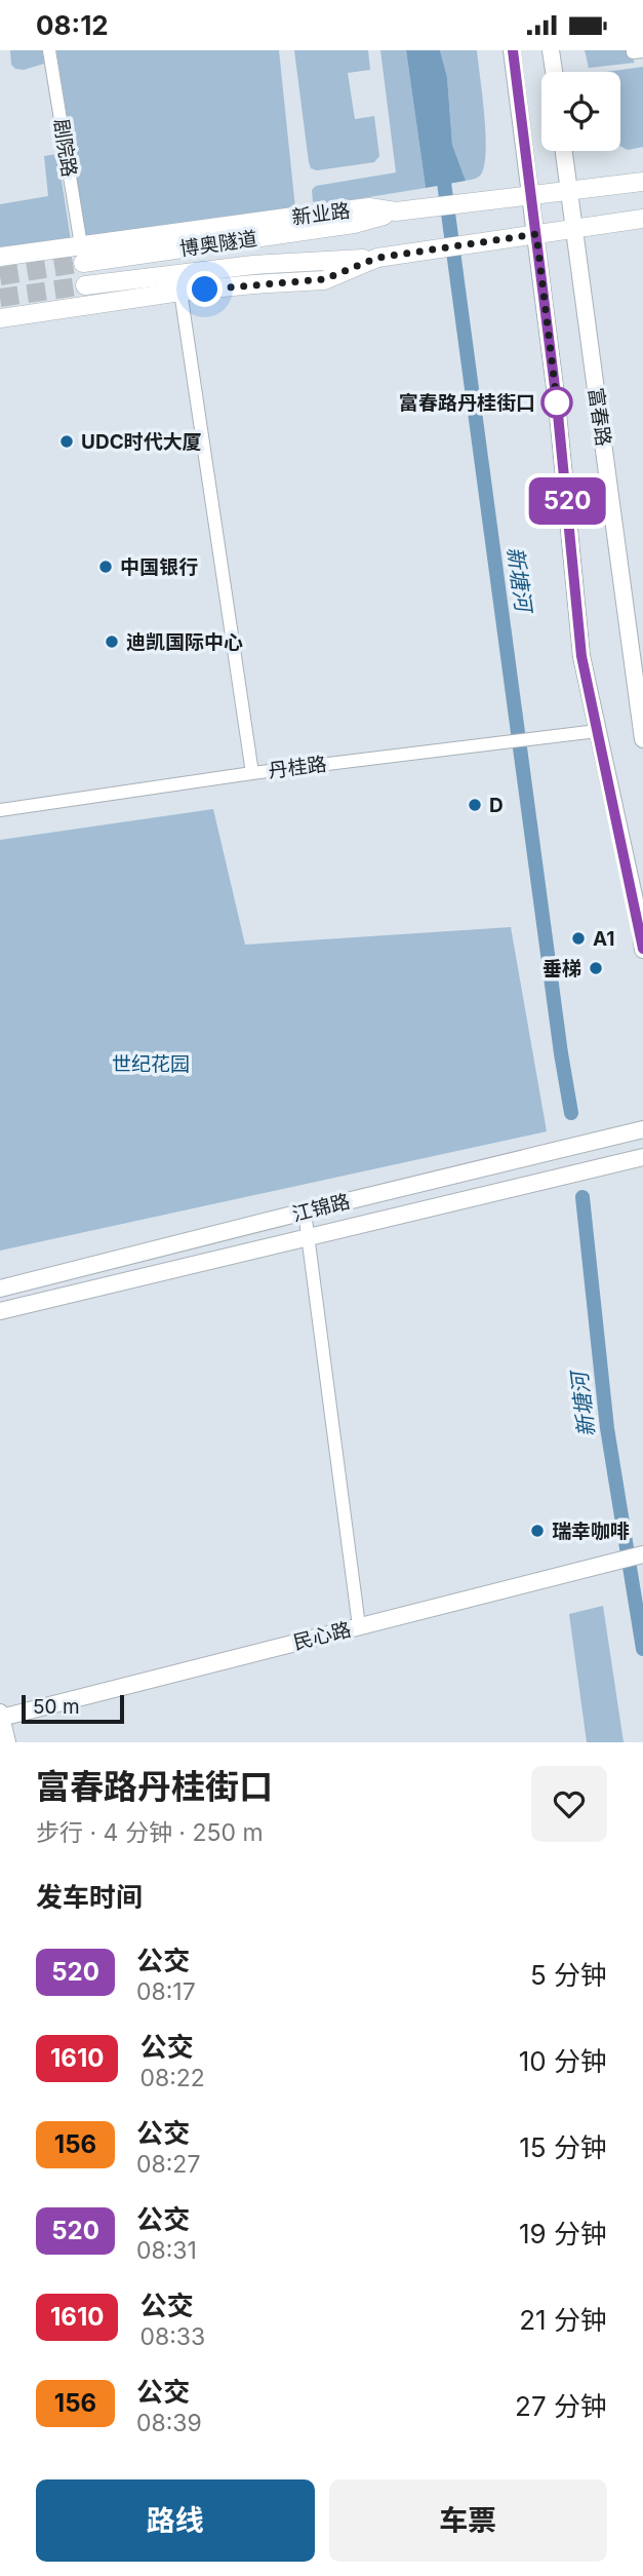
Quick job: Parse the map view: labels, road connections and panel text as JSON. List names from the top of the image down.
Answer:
{
  "streets": {
    "main road": ["新业路", "博奥隧道"],
    "street": [
      "剧院路",
      "富春路",
      "丹桂路",
      "江锦路",
      "民心路"
    ]
  },
  "crossings": [
    ["剧院路", "新业路"],
    ["新业路", "富春路"],
    ["富春路", "丹桂路"]
  ],
  "water": ["新塘河"],
  "parks": ["世纪花园"],
  "places": [
    "富春路丹桂街口",
    "UDC时代大厦",
    "中国银行",
    "迪凯国际中心",
    "D",
    "A1",
    "垂梯",
    "瑞幸咖啡"
  ],
  "lines": ["bus line 520"],
  "scale_bar": "50 m",
  "page": {
    "status": "08:12",
    "on_map": "520",
    "scale": "50 m",
    "heading": [
      ["富春路丹桂街口", "步行 · 4 分钟 · 250 m"],
      "发车时间"
    ],
    "list": [
      {
        "mark": "520",
        "name": "公交",
        "note": "08:17",
        "value": "5 分钟"
      },
      {
        "mark": "1610",
        "name": "公交",
        "note": "08:22",
        "value": "10 分钟"
      },
      {
        "mark": "156",
        "name": "公交",
        "note": "08:27",
        "value": "15 分钟"
      },
      {
        "mark": "520",
        "name": "公交",
        "note": "08:31",
        "value": "19 分钟"
      },
      {
        "mark": "1610",
        "name": "公交",
        "note": "08:33",
        "value": "21 分钟"
      },
      {
        "mark": "156",
        "name": "公交",
        "note": "08:39",
        "value": "27 分钟"
      }
    ],
    "buttons": ["路线", "车票"]
  }
}
